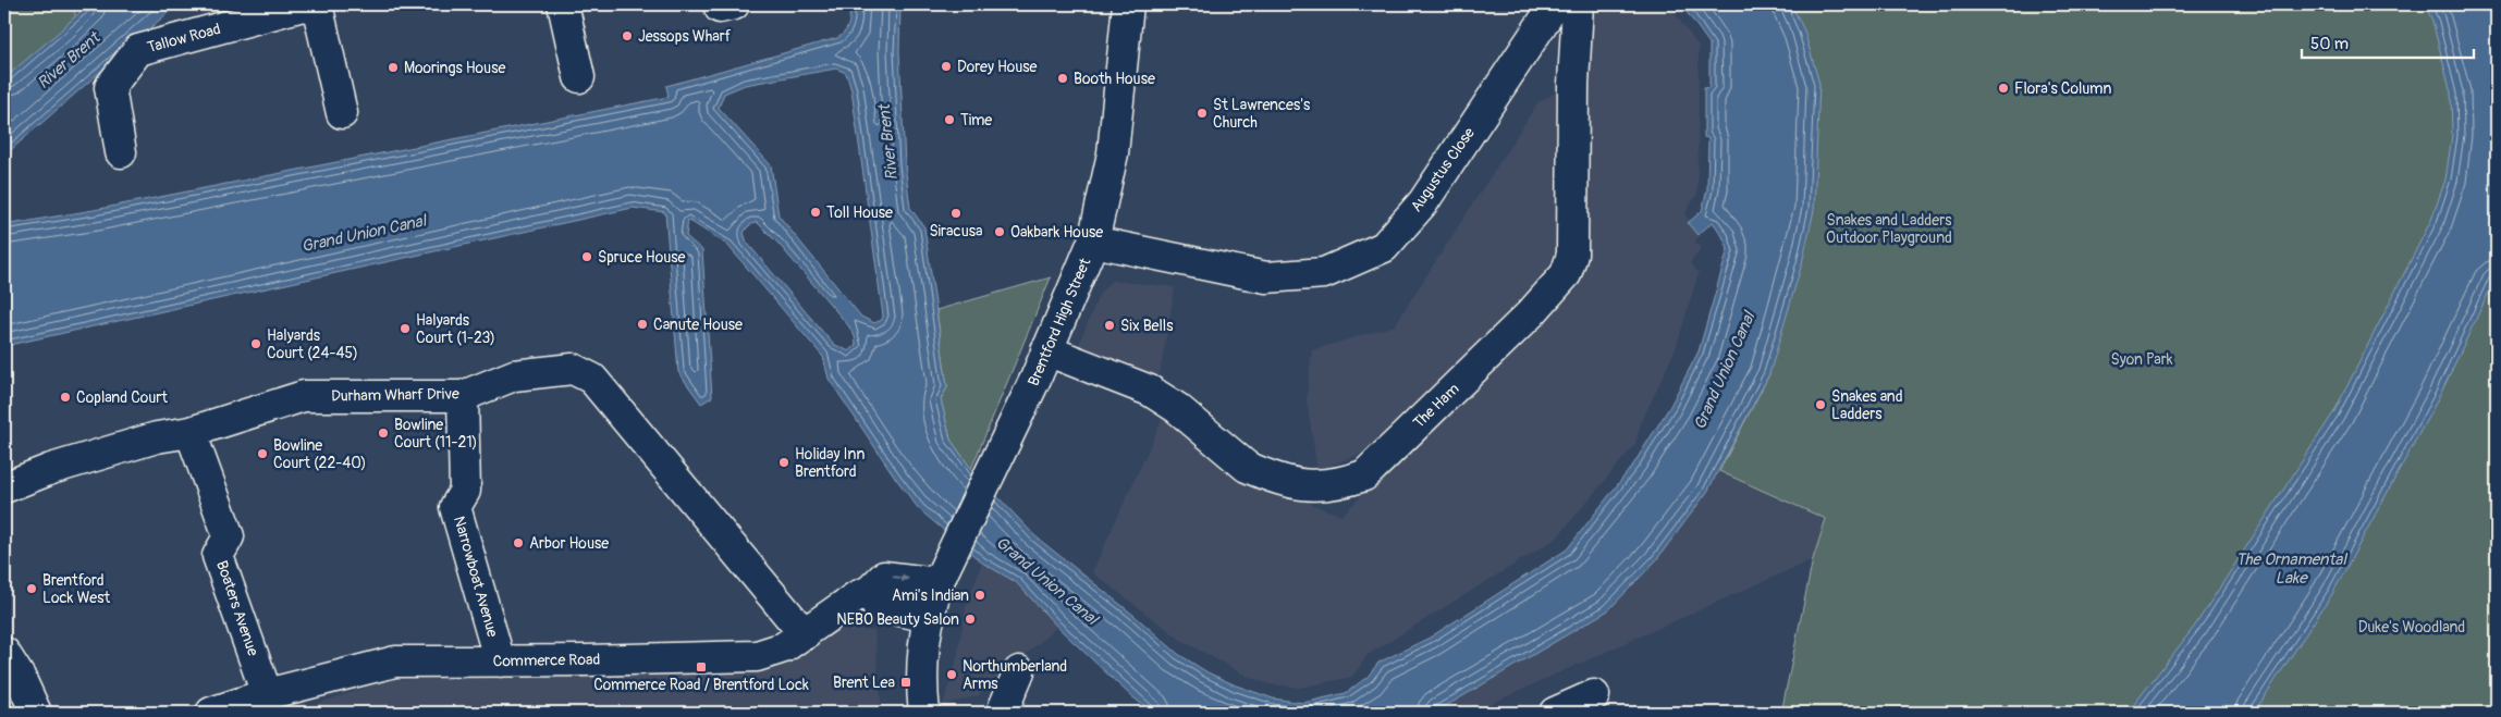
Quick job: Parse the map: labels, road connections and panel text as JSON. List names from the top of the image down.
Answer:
{
  "streets": {
    "street": [
      "Tallow Road",
      "Augustus Close",
      "Brentford High Street",
      "Durham Wharf Drive",
      "The Ham",
      "Narrowboat Avenue",
      "Boaters Avenue",
      "Commerce Road"
    ]
  },
  "crossings": [
    ["Augustus Close", "Brentford High Street"],
    ["Brentford High Street", "The Ham"],
    ["Brentford High Street", "Commerce Road"],
    ["Durham Wharf Drive", "Narrowboat Avenue"],
    ["Durham Wharf Drive", "Boaters Avenue"],
    ["Durham Wharf Drive", "Commerce Road"],
    ["Narrowboat Avenue", "Commerce Road"],
    ["Boaters Avenue", "Commerce Road"]
  ],
  "water": ["River Brent", "Grand Union Canal", "The Ornamental Lake"],
  "parks": ["Snakes and Ladders Outdoor Playground", "Syon Park", "Duke's Woodland"],
  "places": {
    "other": [
      "Jessops Wharf",
      "Dorey House",
      "Moorings House",
      "Booth House",
      "Flora's Column",
      "St Lawrences's Church",
      "Time",
      "Toll House",
      "Siracusa",
      "Oakbark House",
      "Spruce House",
      "Canute House",
      "Six Bells",
      "Halyards Court (1-23)",
      "Halyards Court (24-45)",
      "Copland Court",
      "Snakes and Ladders",
      "Bowline Court (11-21)",
      "Bowline Court (22-40)",
      "Holiday Inn Brentford",
      "Arbor House",
      "Brentford Lock West",
      "Ami's Indian",
      "NEBO Beauty Salon",
      "Northumberland Arms"
    ],
    "transit": ["Commerce Road / Brentford Lock", "Brent Lea"]
  },
  "scale_bar": "50 m"
}
